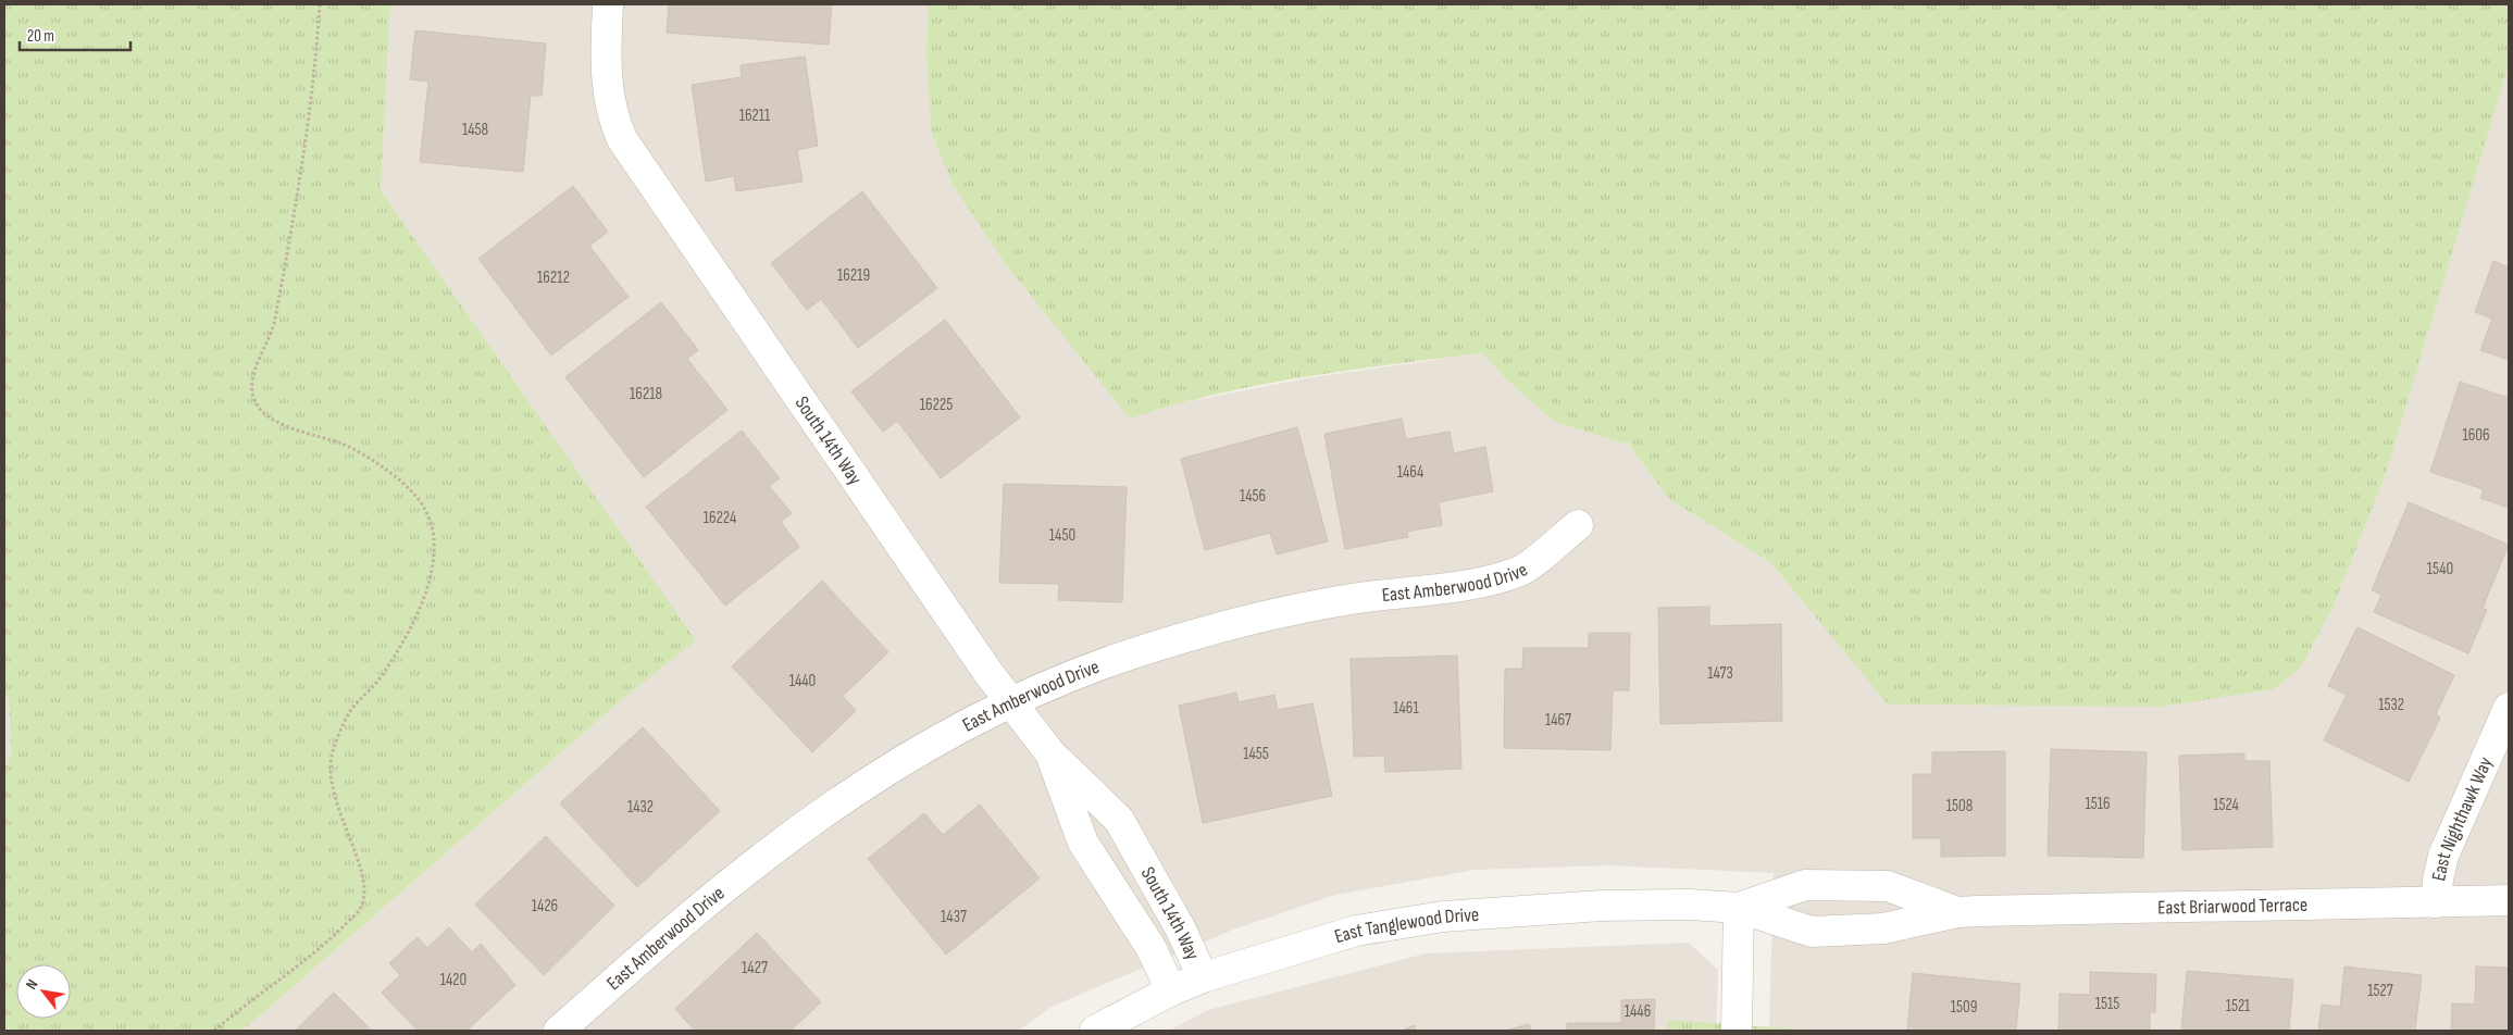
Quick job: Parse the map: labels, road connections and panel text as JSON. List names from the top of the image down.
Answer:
{
  "streets": {
    "street": [
      "South 14th Way",
      "East Amberwood Drive",
      "East Nighthawk Way",
      "East Briarwood Terrace",
      "East Tanglewood Drive"
    ]
  },
  "crossings": [
    ["South 14th Way", "East Amberwood Drive"],
    ["South 14th Way", "East Tanglewood Drive"],
    ["East Nighthawk Way", "East Briarwood Terrace"],
    ["East Briarwood Terrace", "East Tanglewood Drive"]
  ],
  "house_numbers": [
    "16211",
    "1458",
    "16219",
    "16212",
    "16218",
    "16225",
    "1606",
    "1464",
    "1456",
    "16224",
    "1450",
    "1540",
    "1473",
    "1440",
    "1532",
    "1461",
    "1467",
    "1455",
    "1516",
    "1524",
    "1508",
    "1432",
    "1426",
    "1437",
    "1427",
    "1420",
    "1527",
    "1515",
    "1521",
    "1509",
    "1446"
  ],
  "scale_bar": "20 m",
  "north": "top left"
}
